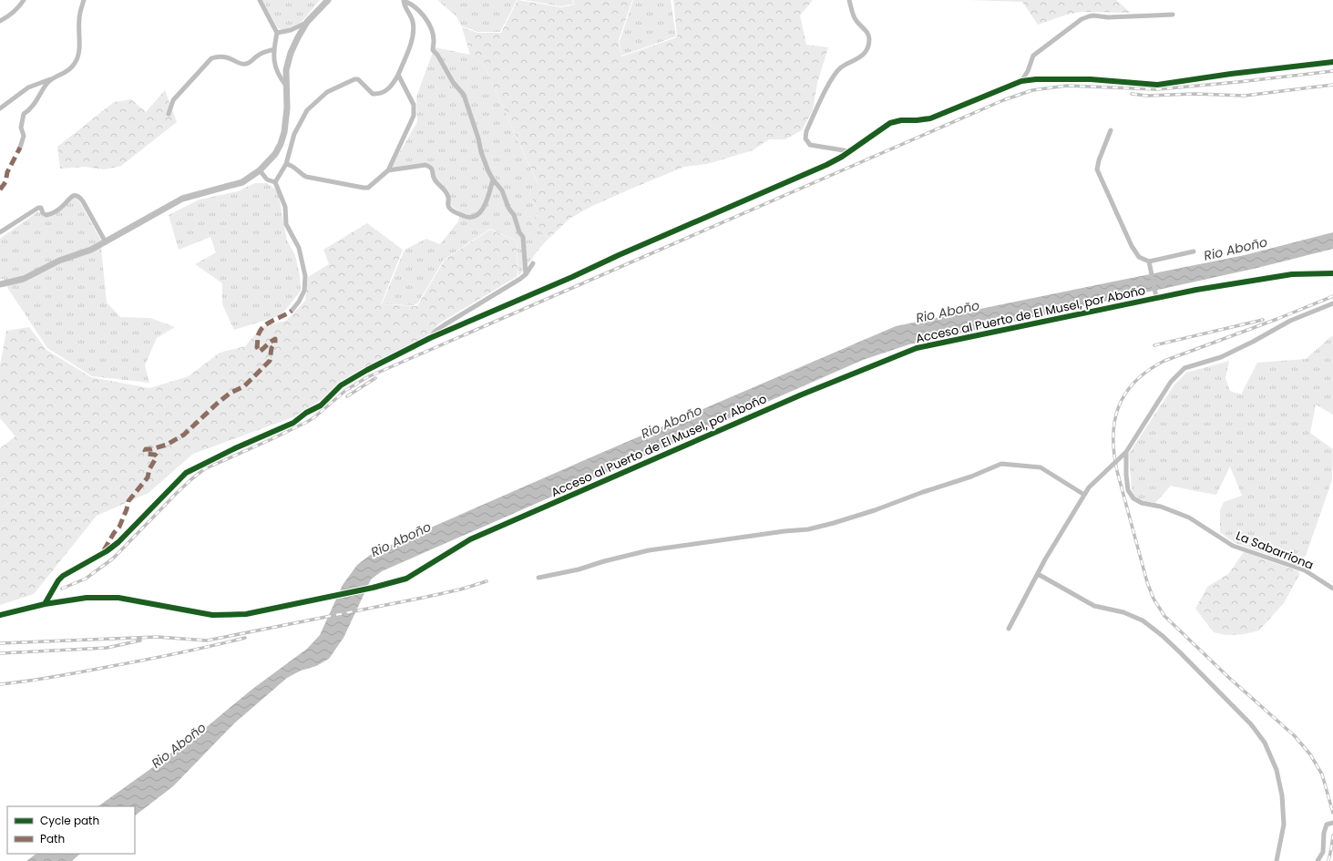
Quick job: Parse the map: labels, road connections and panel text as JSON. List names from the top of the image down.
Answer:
{
  "streets": {
    "street": ["Acceso al Puerto de El Musel, por Aboño", "La Sabarriona"]
  },
  "water": ["Rio Aboño"],
  "legend": ["Cycle path", "Path"]
}
